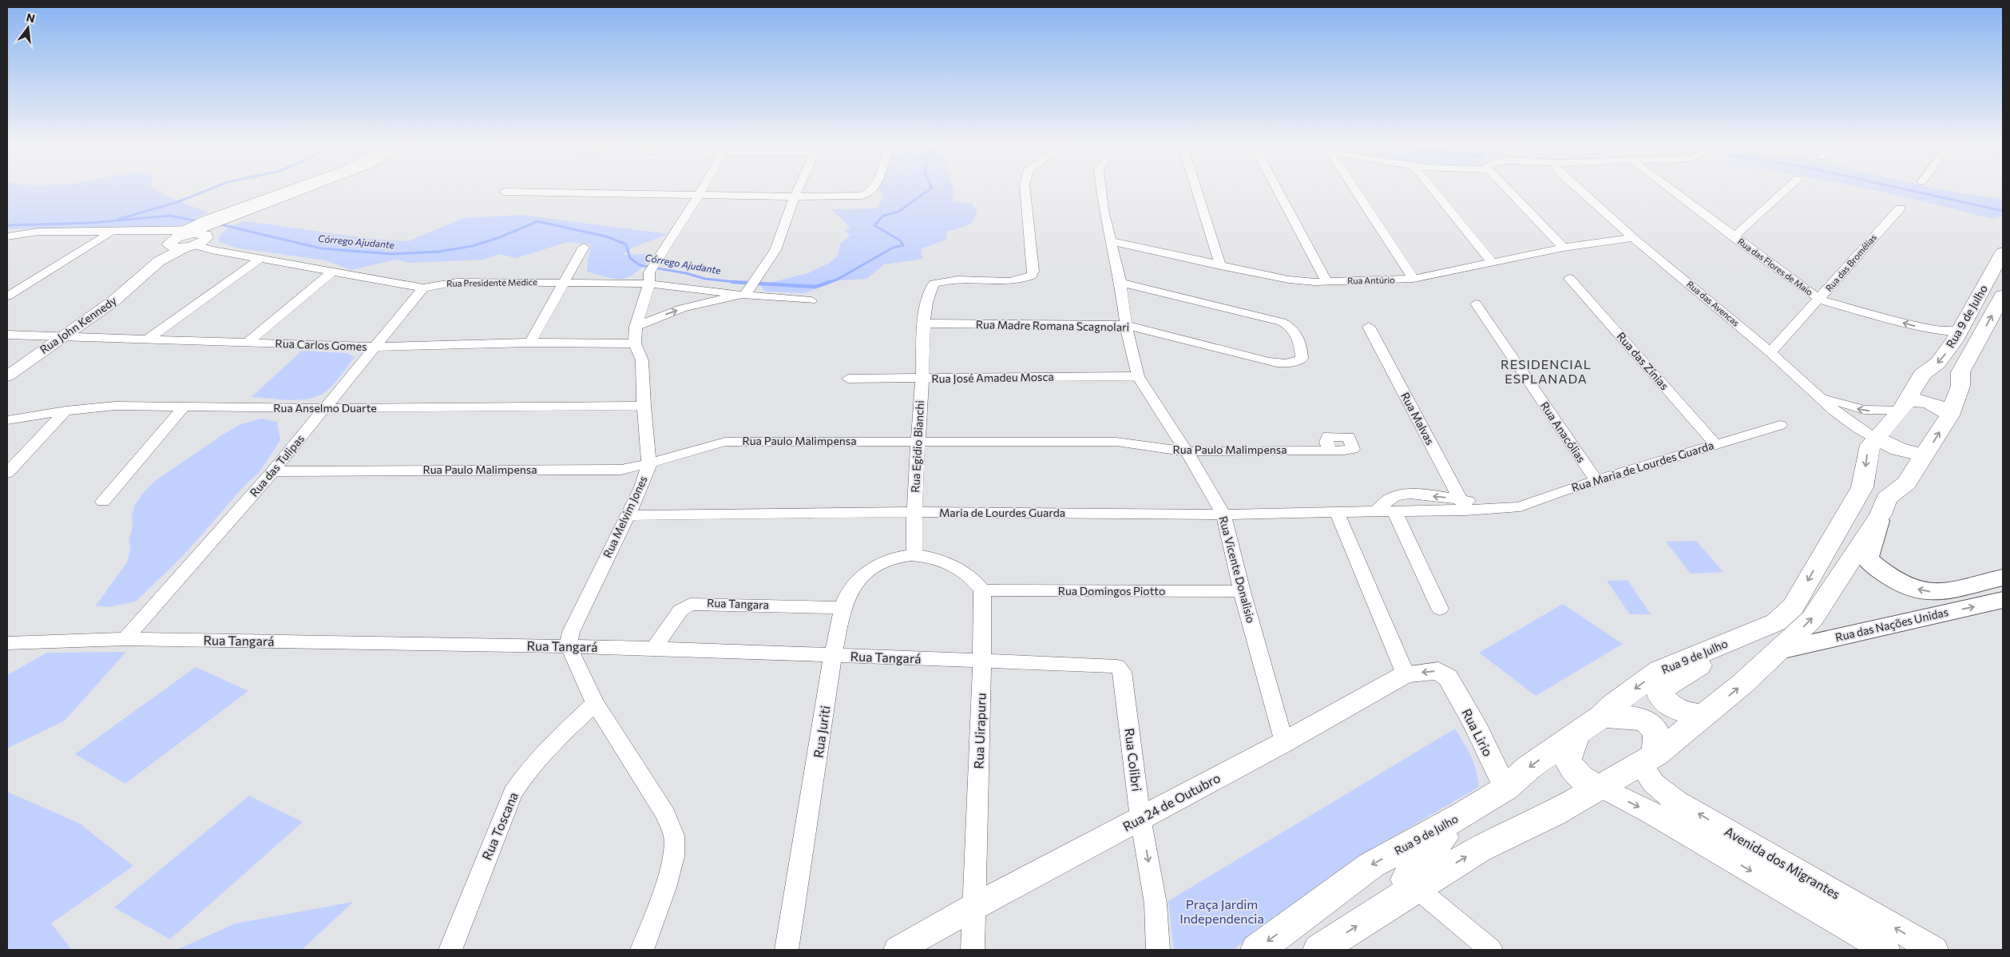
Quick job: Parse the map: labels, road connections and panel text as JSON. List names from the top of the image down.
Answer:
{
  "streets": {
    "main road": ["Rua 9 de Julho", "Rua das Nações Unidas"],
    "street": [
      "Rua das Bromélias",
      "Rua das Flores de Maio",
      "Rua Antúrio",
      "Rua Presidente Medice",
      "Rua das Avencas",
      "Rua John Kennedy",
      "Rua Madre Romana Scagnolari",
      "Rua Carlos Gomes",
      "Rua das Zínias",
      "Rua José Amadeu Mosca",
      "Rua Anselmo Duarte",
      "Rua Malvas",
      "Rua Anacólias",
      "Rua Paulo Malimpensa",
      "Rua Egidio Bianchi",
      "Rua das Tulipas",
      "Rua Maria de Lourdes Guarda",
      "Maria de Lourdes Guarda",
      "Rua Melvim Jones",
      "Rua Vicente Donalisio",
      "Rua Domingos Piotto",
      "Rua Tangara",
      "Rua Tangará",
      "Rua Uirapuru",
      "Rua Juriti",
      "Rua Lirio",
      "Rua Colibri",
      "Rua 24 de Outubro",
      "Rua Toscana",
      "Avenida dos Migrantes"
    ]
  },
  "crossings": [
    ["Rua das Bromélias", "Rua das Flores de Maio"],
    ["Rua das Bromélias", "Rua das Avencas"],
    ["Rua das Flores de Maio", "Rua 9 de Julho"],
    ["Rua Antúrio", "Rua das Avencas"],
    ["Rua Antúrio", "Rua Vicente Donalisio"],
    ["Rua Presidente Medice", "Rua John Kennedy"],
    ["Rua Presidente Medice", "Rua das Tulipas"],
    ["Rua das Avencas", "Rua 9 de Julho"],
    ["Rua 9 de Julho", "Rua das Nações Unidas"],
    ["Rua 9 de Julho", "Rua Lirio"],
    ["Rua 9 de Julho", "Avenida dos Migrantes"],
    ["Rua John Kennedy", "Rua Carlos Gomes"],
    ["Rua Madre Romana Scagnolari", "Rua Egidio Bianchi"],
    ["Rua Madre Romana Scagnolari", "Rua Vicente Donalisio"],
    ["Rua Carlos Gomes", "Rua das Tulipas"],
    ["Rua Carlos Gomes", "Rua Melvim Jones"],
    ["Rua das Zínias", "Rua Maria de Lourdes Guarda"],
    ["Rua José Amadeu Mosca", "Rua Egidio Bianchi"],
    ["Rua José Amadeu Mosca", "Rua Vicente Donalisio"],
    ["Rua Anselmo Duarte", "Rua das Tulipas"],
    ["Rua Anselmo Duarte", "Rua Melvim Jones"],
    ["Rua Malvas", "Rua Maria de Lourdes Guarda"],
    ["Rua Anacólias", "Rua Maria de Lourdes Guarda"],
    ["Rua Paulo Malimpensa", "Rua Egidio Bianchi"],
    ["Rua Paulo Malimpensa", "Rua das Tulipas"],
    ["Rua Paulo Malimpensa", "Rua Melvim Jones"],
    ["Rua Paulo Malimpensa", "Rua Vicente Donalisio"],
    ["Rua Egidio Bianchi", "Maria de Lourdes Guarda"],
    ["Rua Egidio Bianchi", "Rua Juriti"],
    ["Rua das Tulipas", "Rua Tangará"],
    ["Rua Maria de Lourdes Guarda", "Maria de Lourdes Guarda"],
    ["Maria de Lourdes Guarda", "Rua Melvim Jones"],
    ["Maria de Lourdes Guarda", "Rua Vicente Donalisio"],
    ["Rua Melvim Jones", "Rua Tangará"],
    ["Rua Vicente Donalisio", "Rua Domingos Piotto"],
    ["Rua Vicente Donalisio", "Rua 24 de Outubro"],
    ["Rua Domingos Piotto", "Rua Uirapuru"],
    ["Rua Tangara", "Rua Tangará"],
    ["Rua Tangara", "Rua Juriti"],
    ["Rua Tangará", "Rua Uirapuru"],
    ["Rua Tangará", "Rua Juriti"],
    ["Rua Tangará", "Rua Colibri"],
    ["Rua Uirapuru", "Rua 24 de Outubro"],
    ["Rua Lirio", "Rua 24 de Outubro"],
    ["Rua Colibri", "Rua 24 de Outubro"]
  ],
  "one_way": ["Rua Colibri"],
  "districts": ["RESIDENCIAL ESPLANADA"],
  "water": ["Córrego Ajudante"],
  "parks": ["Praça Jardim Independencia"],
  "north": "top"
}
